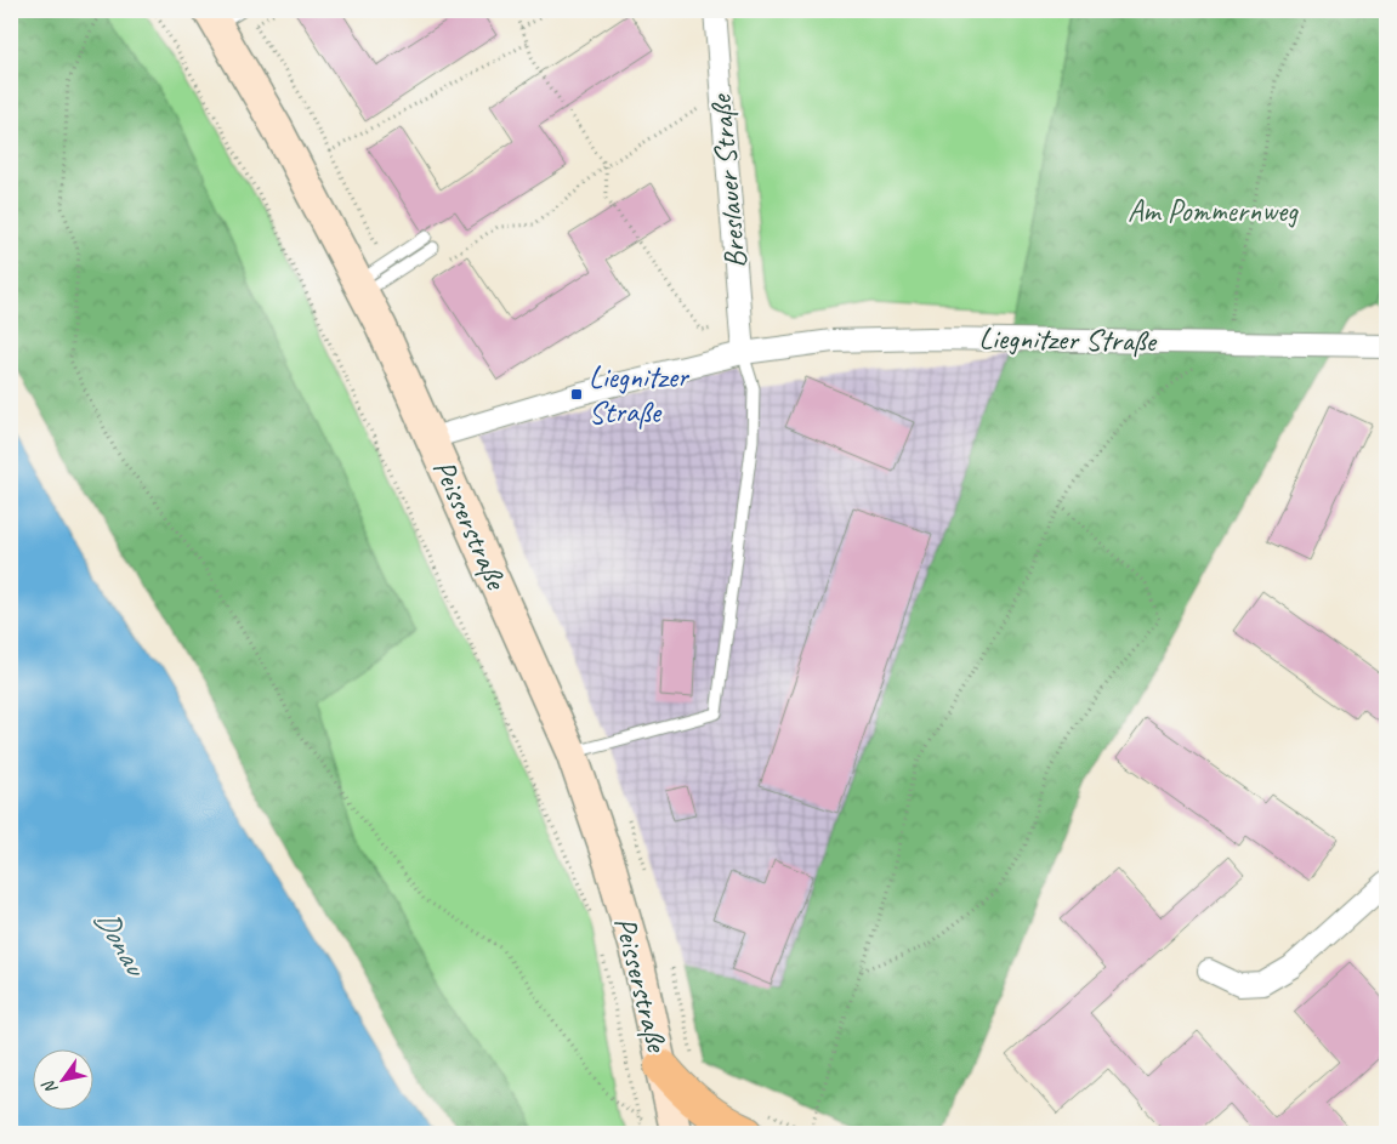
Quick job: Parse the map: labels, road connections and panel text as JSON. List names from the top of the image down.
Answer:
{
  "streets": {
    "street": ["Breslauer Straße", "Liegnitzer Straße", "Peisserstraße"]
  },
  "crossings": [
    ["Breslauer Straße", "Liegnitzer Straße"],
    ["Liegnitzer Straße", "Peisserstraße"]
  ],
  "water": ["Donau"],
  "parks": ["Am Pommernweg"],
  "places": {
    "transit": ["Liegnitzer Straße"]
  },
  "north": "bottom left"
}
